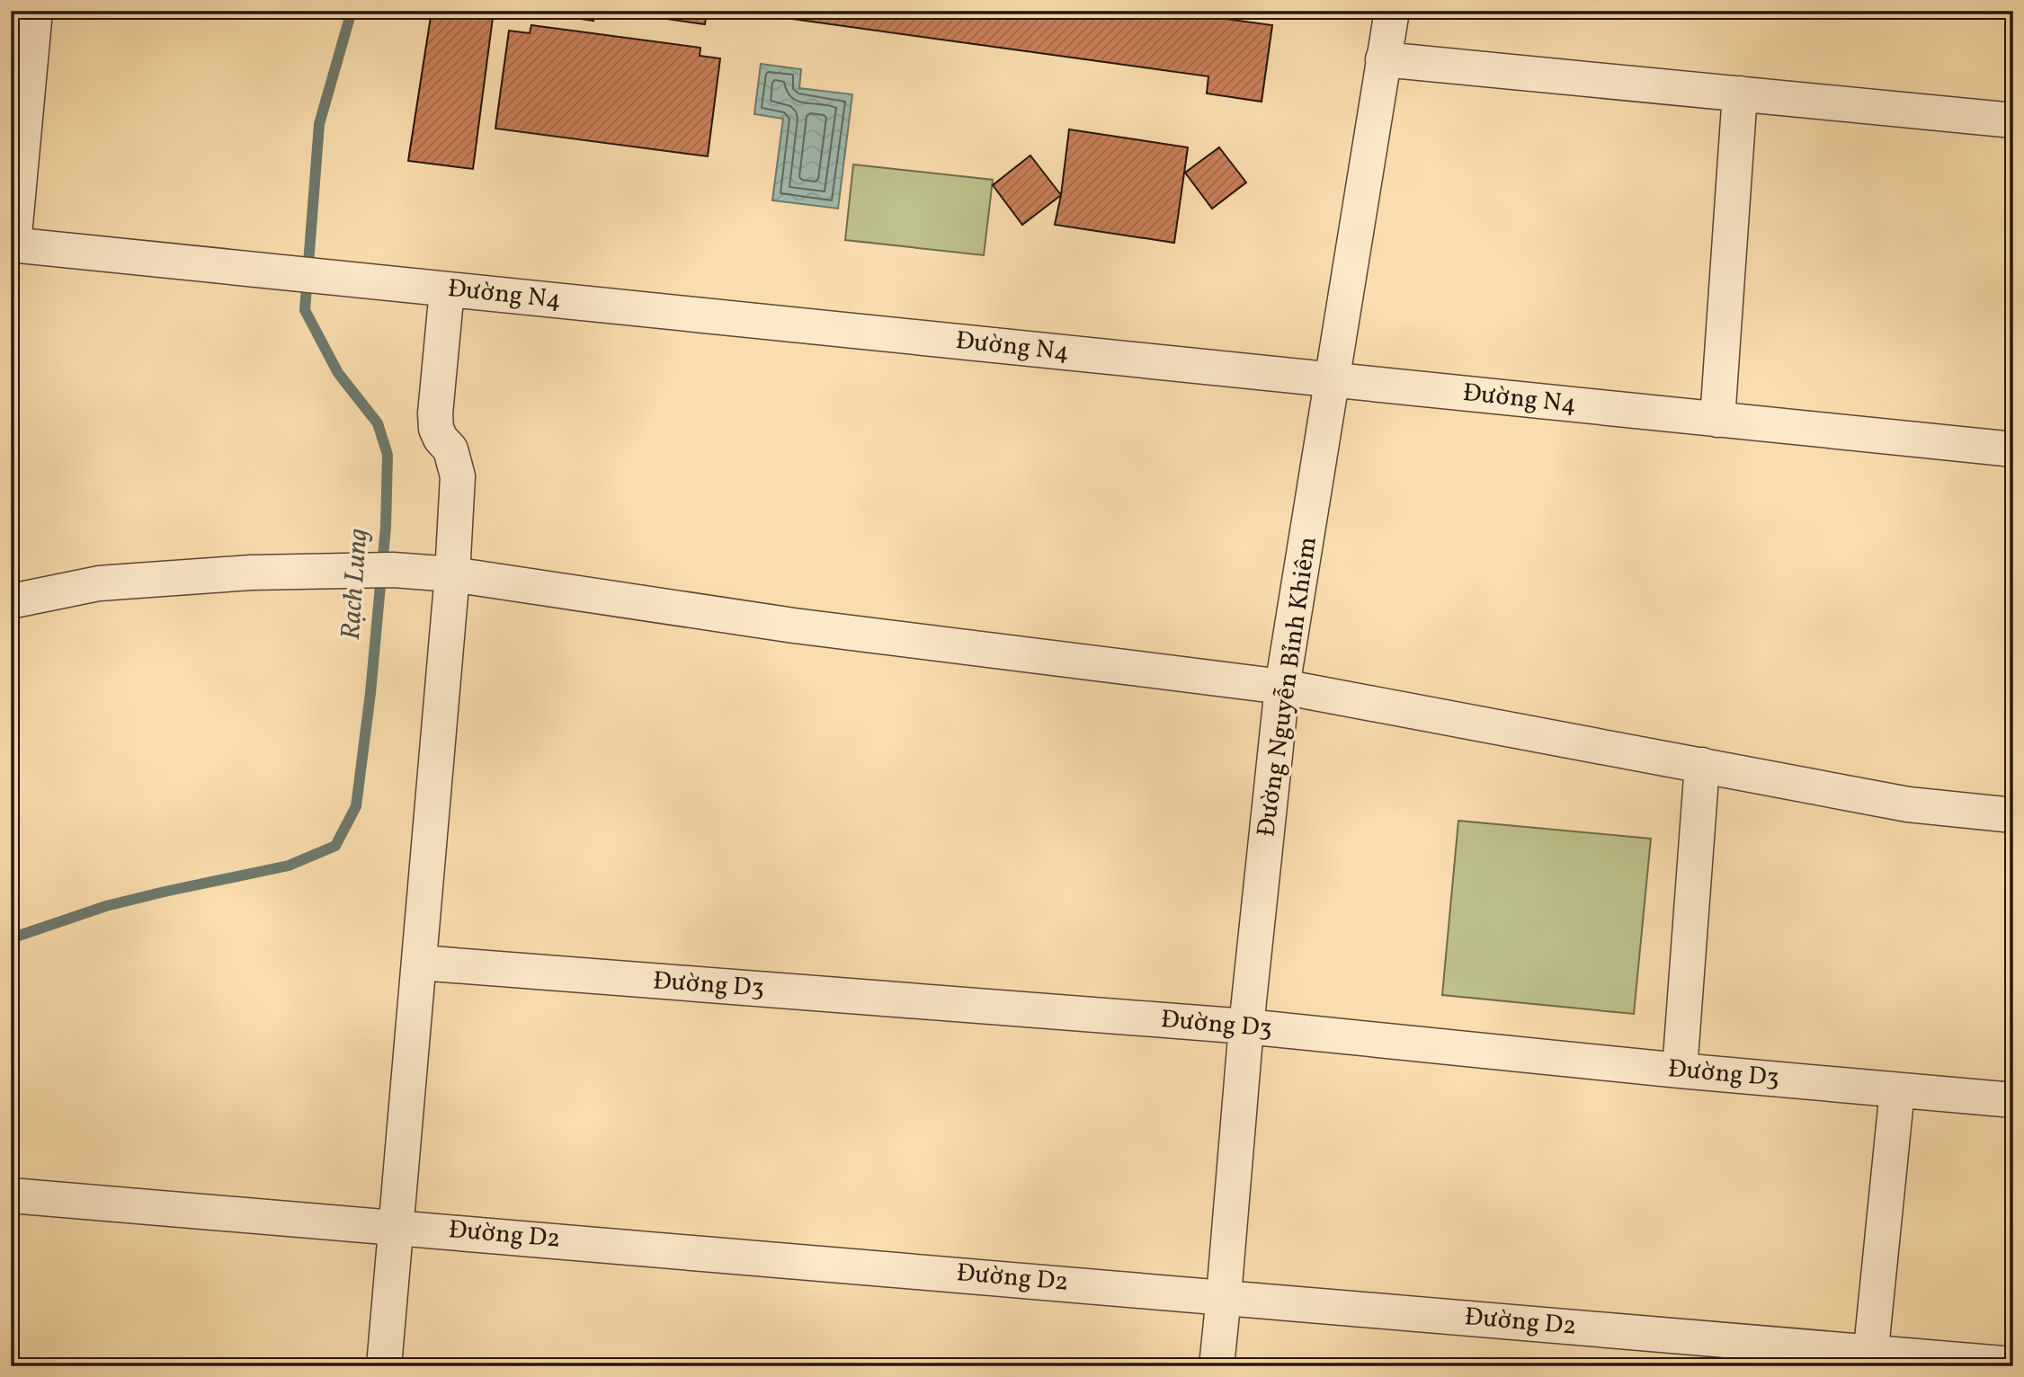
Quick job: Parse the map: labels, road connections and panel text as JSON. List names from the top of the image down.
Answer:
{
  "streets": {
    "street": [
      "Đường N4",
      "Đường Nguyễn Bỉnh Khiêm",
      "Đường D3",
      "Đường D2"
    ]
  },
  "crossings": [
    ["Đường N4", "Đường Nguyễn Bỉnh Khiêm"],
    ["Đường Nguyễn Bỉnh Khiêm", "Đường D3"],
    ["Đường Nguyễn Bỉnh Khiêm", "Đường D2"]
  ],
  "water": ["Rạch Lung"]
}
